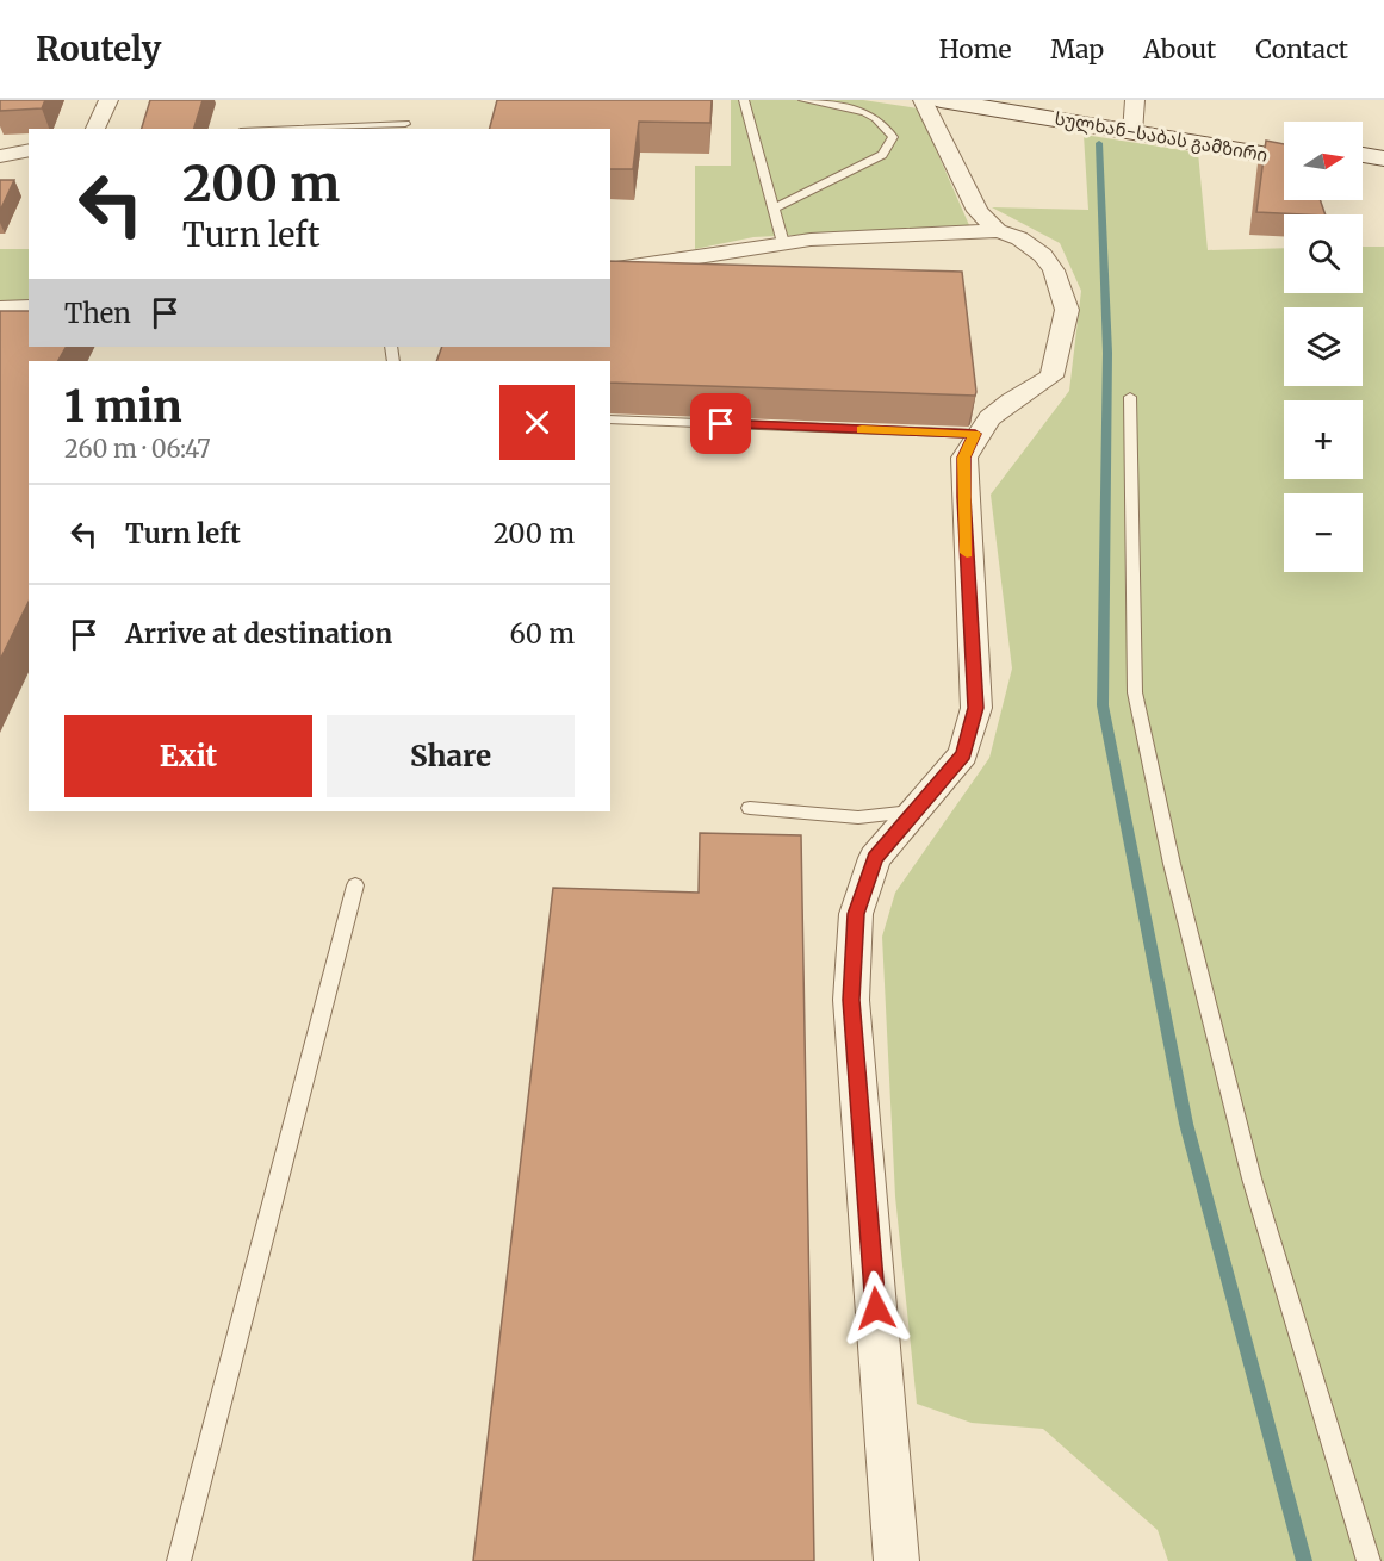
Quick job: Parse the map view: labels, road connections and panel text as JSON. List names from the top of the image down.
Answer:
{
  "streets": {
    "main road": ["სულხან-საბას გამზირი"]
  },
  "north": "right",
  "page": {
    "header": "Routely",
    "nav": [
      "Home",
      "Map",
      "About",
      "Contact"
    ],
    "map_buttons": ["+", "−"],
    "turn": ["200 m", "Turn left"],
    "then": "Then",
    "heading": ["1 min", "260 m · 06:47"],
    "list": [
      {
        "name": "Turn left",
        "value": "200 m"
      },
      {
        "name": "Arrive at destination",
        "value": "60 m"
      }
    ],
    "buttons": ["Exit", "Share"]
  }
}
